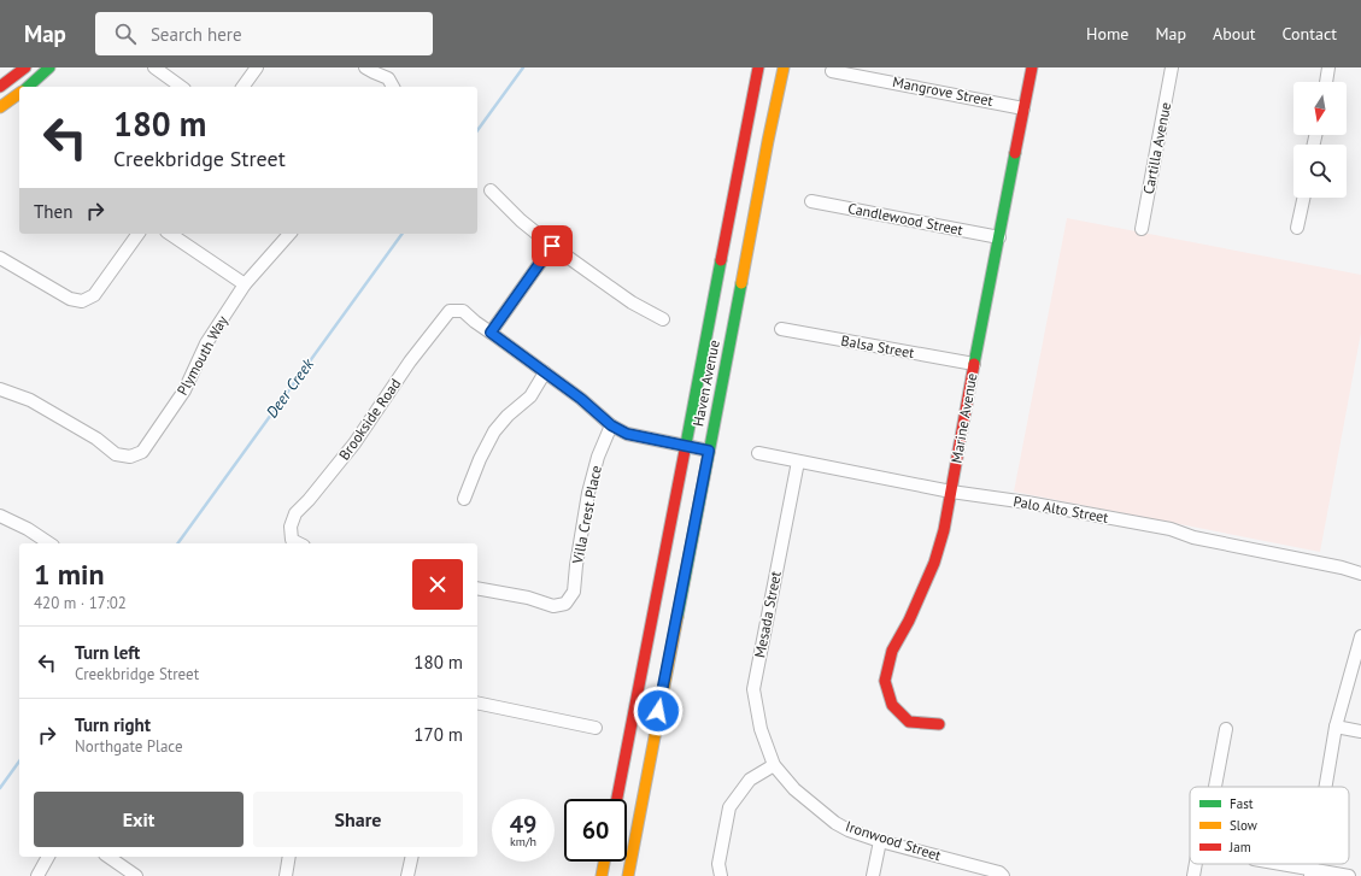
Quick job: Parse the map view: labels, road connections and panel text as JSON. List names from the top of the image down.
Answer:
{
  "streets": {
    "main road": ["Haven Avenue", "Marine Avenue"],
    "street": [
      "Mangrove Street",
      "Cartilla Avenue",
      "Candlewood Street",
      "Balsa Street",
      "Plymouth Way",
      "Brookside Road",
      "Palo Alto Street",
      "Villa Crest Place",
      "Mesada Street",
      "Ironwood Street"
    ]
  },
  "crossings": [
    ["Mangrove Street", "Marine Avenue"],
    ["Candlewood Street", "Marine Avenue"],
    ["Balsa Street", "Marine Avenue"],
    ["Marine Avenue", "Palo Alto Street"],
    ["Palo Alto Street", "Mesada Street"],
    ["Mesada Street", "Ironwood Street"]
  ],
  "water": ["Deer Creek"],
  "legend": ["Fast", "Slow", "Jam"],
  "north": "bottom",
  "page": {
    "header": "Map",
    "search": "Search here",
    "nav": [
      "Home",
      "Map",
      "About",
      "Contact"
    ],
    "turn": ["180 m", "Creekbridge Street"],
    "then": "Then",
    "heading": ["1 min", "420 m · 17:02"],
    "list": [
      {
        "name": "Turn left",
        "note": "Creekbridge Street",
        "value": "180 m"
      },
      {
        "name": "Turn right",
        "note": "Northgate Place",
        "value": "170 m"
      }
    ],
    "buttons": ["Exit", "Share"],
    "speed": "49 km/h",
    "limit": "60"
  }
}
